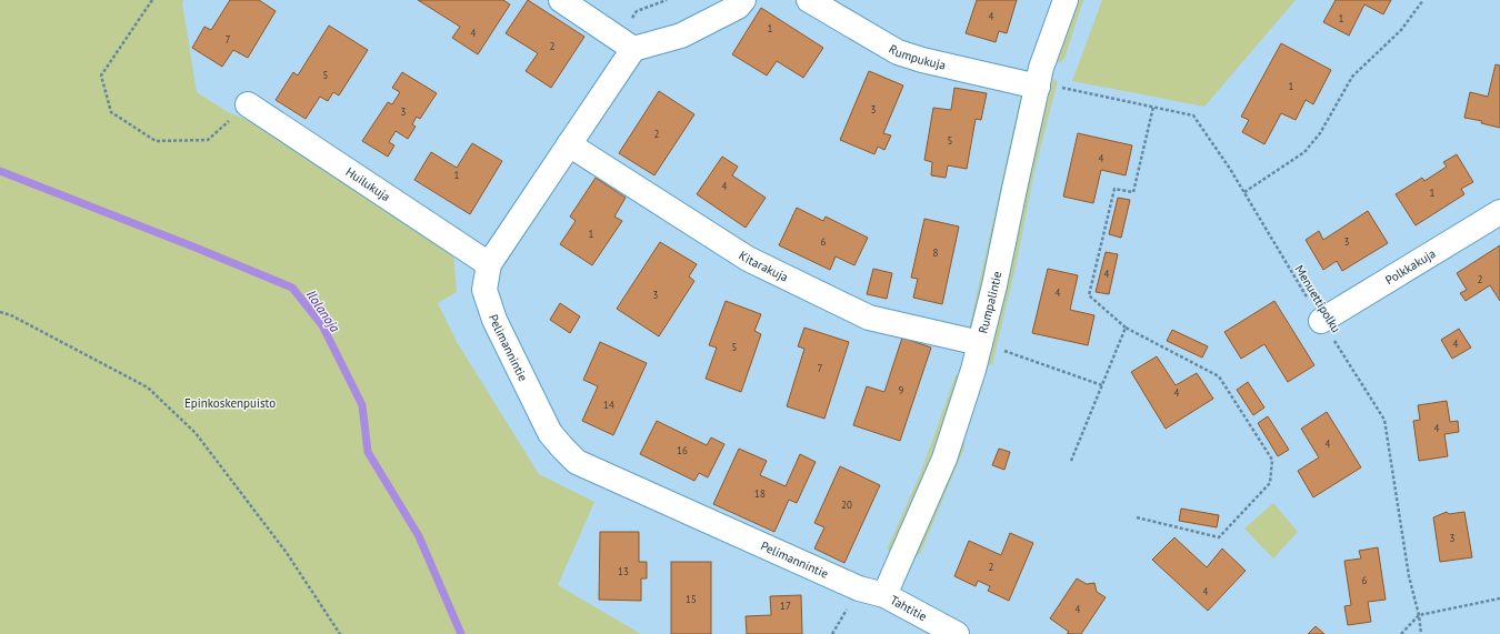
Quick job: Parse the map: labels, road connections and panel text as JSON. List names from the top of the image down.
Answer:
{
  "streets": {
    "street": [
      "Rumpukuja",
      "Huilukuja",
      "Kitarakuja",
      "Polkkakuja",
      "Rumpalintie",
      "Pelimannintie",
      "Tahtitie"
    ],
    "path": ["Menuettipolku"]
  },
  "crossings": [
    ["Rumpukuja", "Rumpalintie"],
    ["Huilukuja", "Pelimannintie"],
    ["Kitarakuja", "Rumpalintie"],
    ["Kitarakuja", "Pelimannintie"],
    ["Polkkakuja", "Menuettipolku"],
    ["Rumpalintie", "Pelimannintie"],
    ["Rumpalintie", "Tahtitie"],
    ["Pelimannintie", "Tahtitie"]
  ],
  "water": ["Ilolanoja"],
  "parks": ["Epinkoskenpuisto"],
  "house_numbers": [
    "4",
    "1",
    "1",
    "4",
    "7",
    "2",
    "5",
    "1",
    "3",
    "3",
    "2",
    "5",
    "4",
    "1",
    "4",
    "1",
    "1",
    "6",
    "3",
    "8",
    "4",
    "2",
    "4",
    "3",
    "4",
    "5",
    "7",
    "9",
    "4",
    "14",
    "4",
    "4",
    "16",
    "18",
    "20",
    "3",
    "2",
    "13",
    "6",
    "4",
    "15",
    "17",
    "4"
  ]
}
